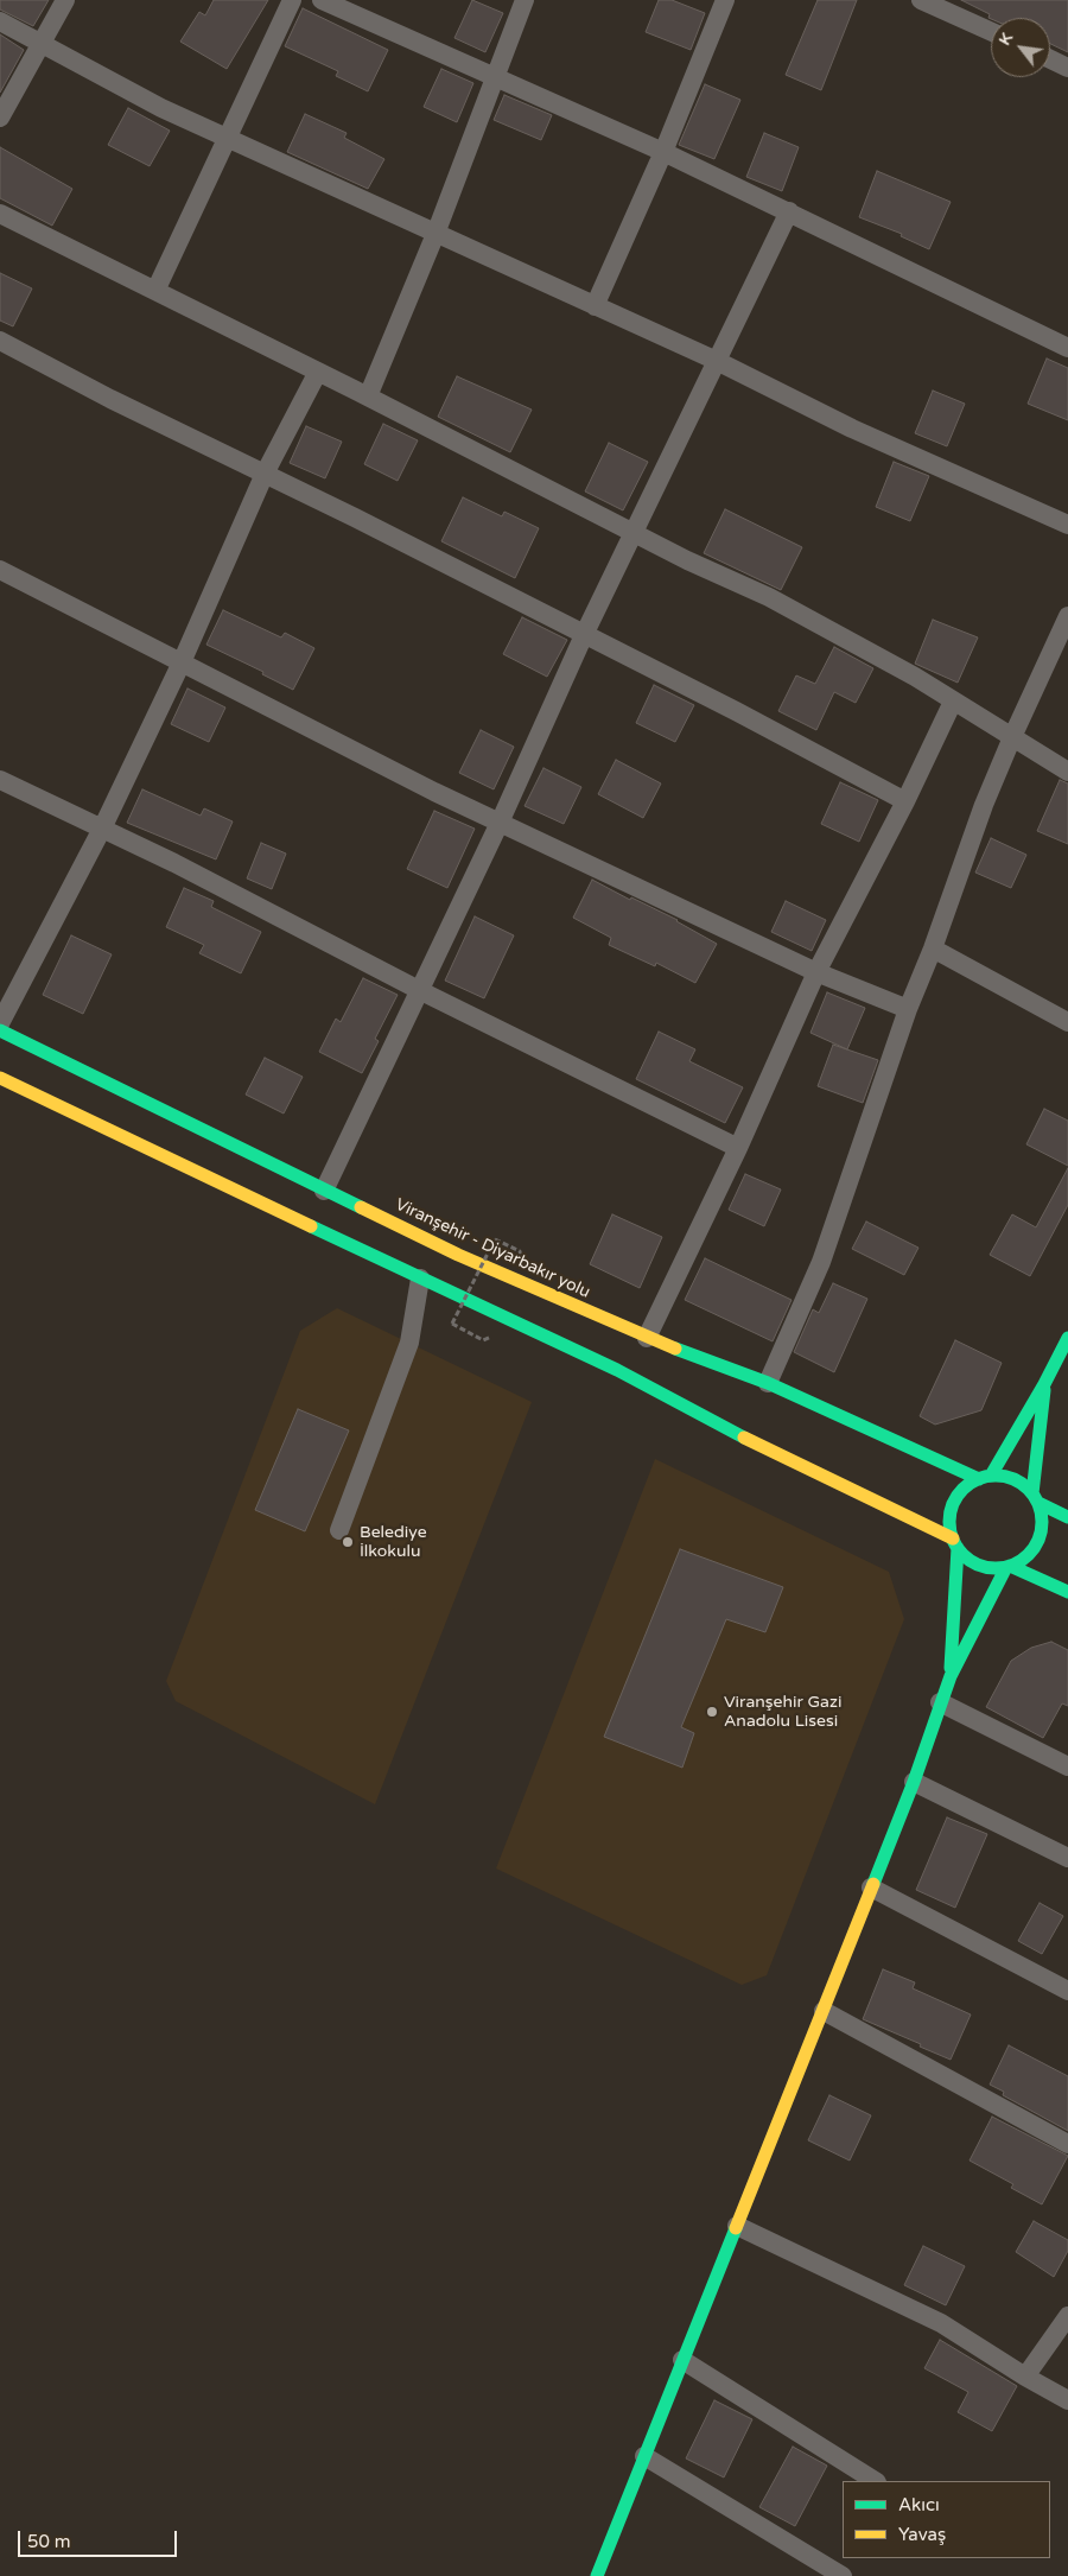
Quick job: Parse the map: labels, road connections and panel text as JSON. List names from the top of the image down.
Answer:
{
  "streets": {
    "main road": ["Viranşehir - Diyarbakır yolu"]
  },
  "places": ["Belediye İlkokulu", "Viranşehir Gazi Anadolu Lisesi"],
  "legend": ["Akıcı", "Yavaş"],
  "scale_bar": "50 m",
  "north": "top left"
}
